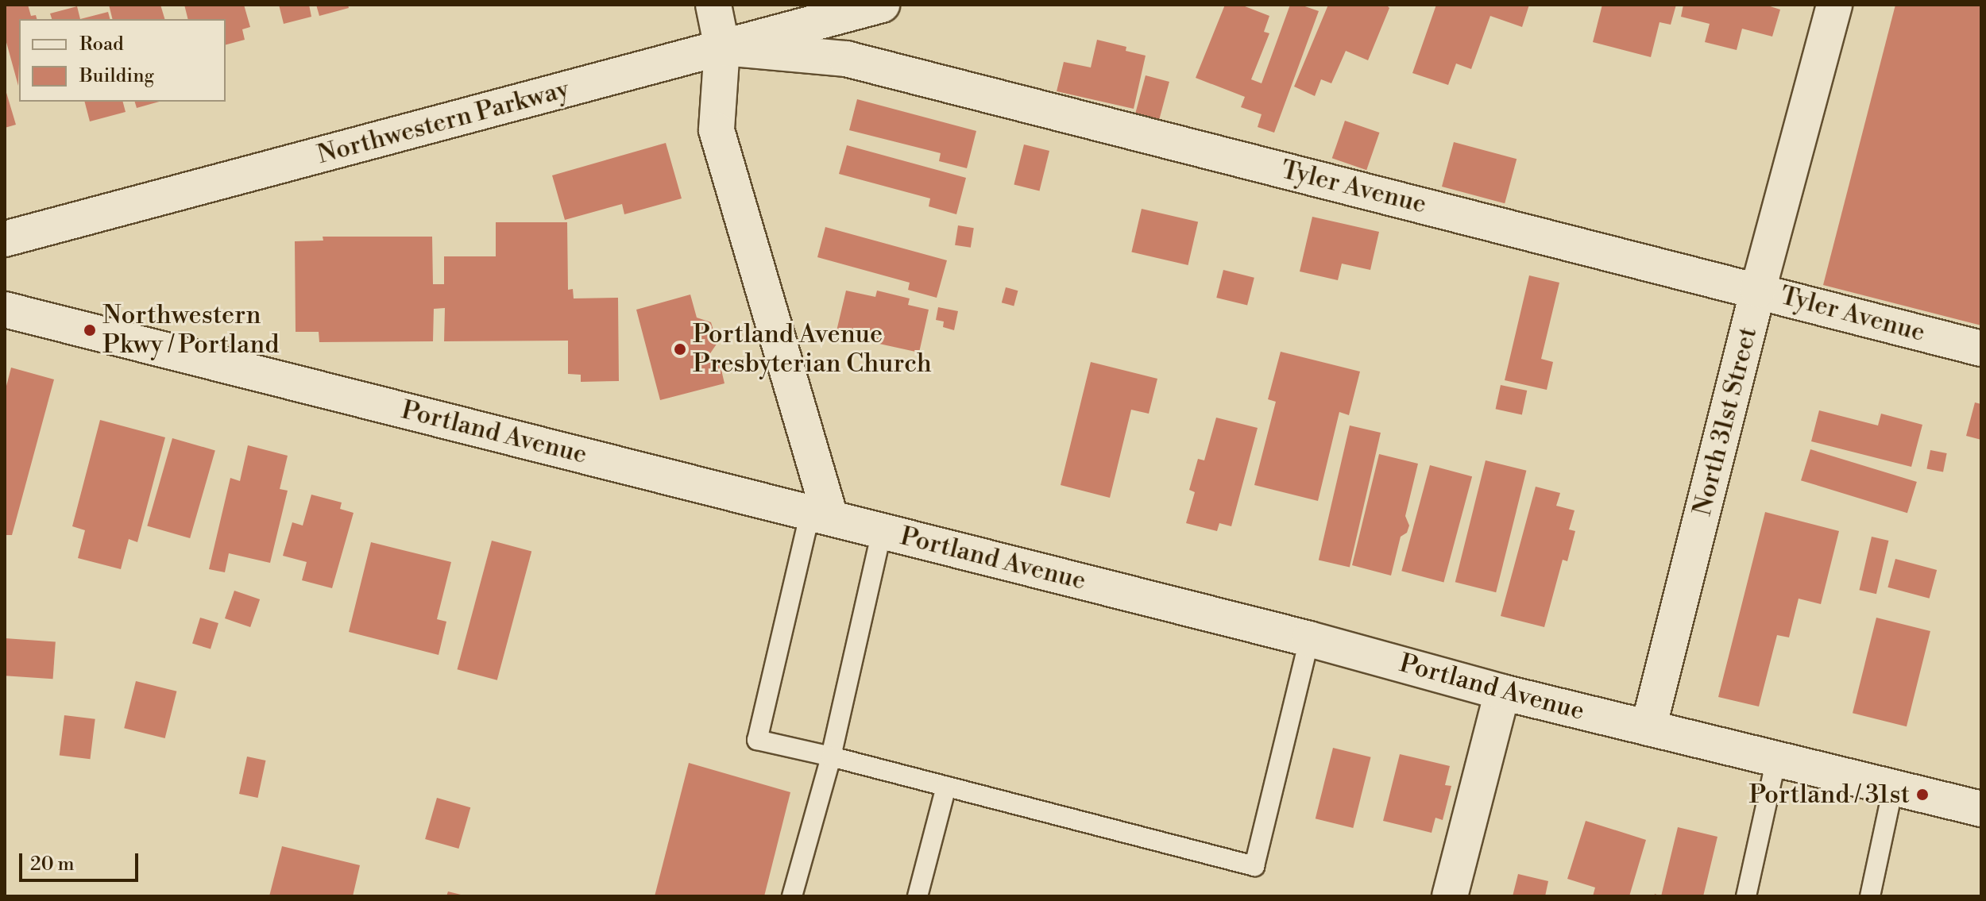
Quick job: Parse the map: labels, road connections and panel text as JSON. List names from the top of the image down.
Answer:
{
  "streets": {
    "street": [
      "Northwestern Parkway",
      "Tyler Avenue",
      "North 31st Street",
      "Portland Avenue"
    ]
  },
  "crossings": [
    ["Northwestern Parkway", "Tyler Avenue"],
    ["Tyler Avenue", "North 31st Street"],
    ["North 31st Street", "Portland Avenue"]
  ],
  "places": ["Northwestern Pkwy / Portland", "Portland Avenue Presbyterian Church", "Portland / 31st"],
  "legend": ["Road", "Building"],
  "scale_bar": "20 m"
}
